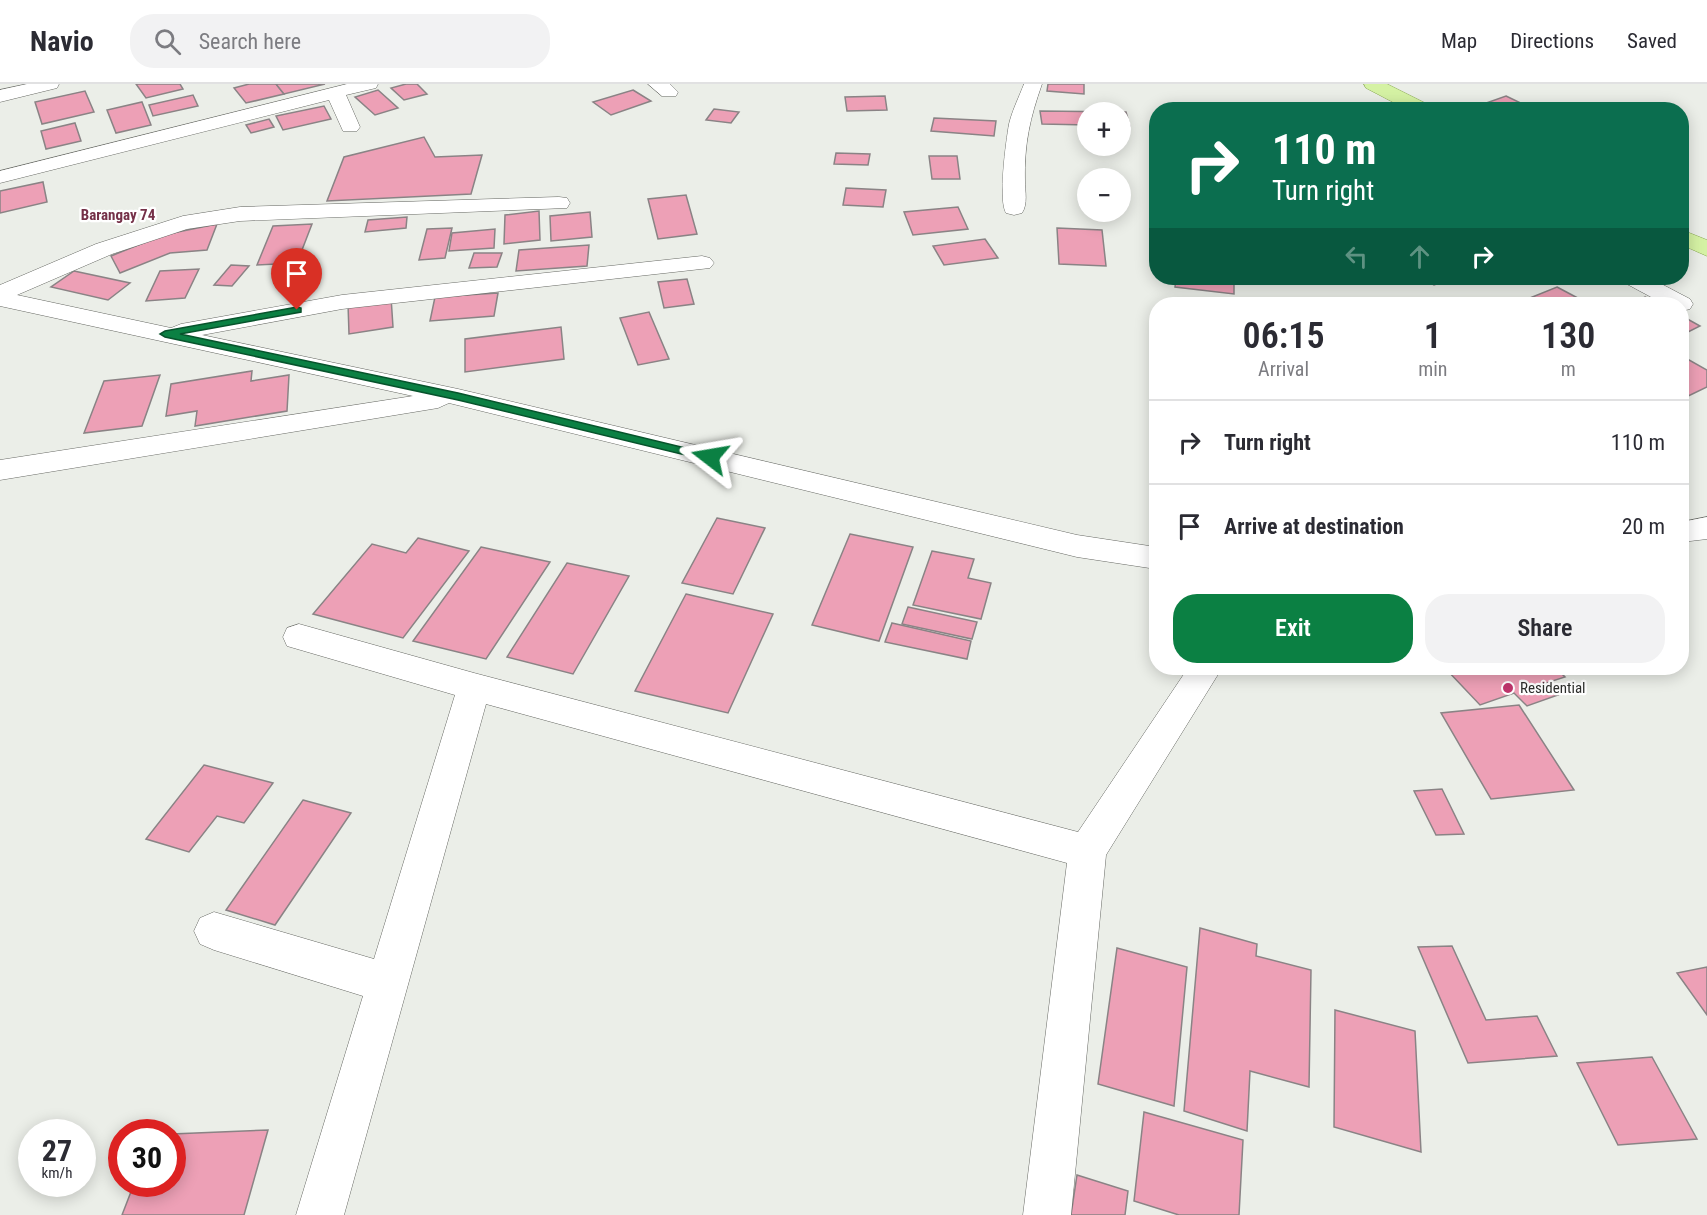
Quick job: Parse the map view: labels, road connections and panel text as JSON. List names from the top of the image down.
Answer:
{
  "districts": ["Barangay 74"],
  "places": ["Residential"],
  "page": {
    "header": "Navio",
    "search": "Search here",
    "nav": ["Map", "Directions", "Saved"],
    "map_buttons": ["+", "−"],
    "turn": ["110 m", "Turn right"],
    "eta": [
      "06:15",
      "Arrival",
      "1",
      "min",
      "130",
      "m"
    ],
    "list": [
      {
        "name": "Turn right",
        "value": "110 m"
      },
      {
        "name": "Arrive at destination",
        "value": "20 m"
      }
    ],
    "buttons": ["Exit", "Share"],
    "speed": "27 km/h",
    "limit": "30"
  }
}
